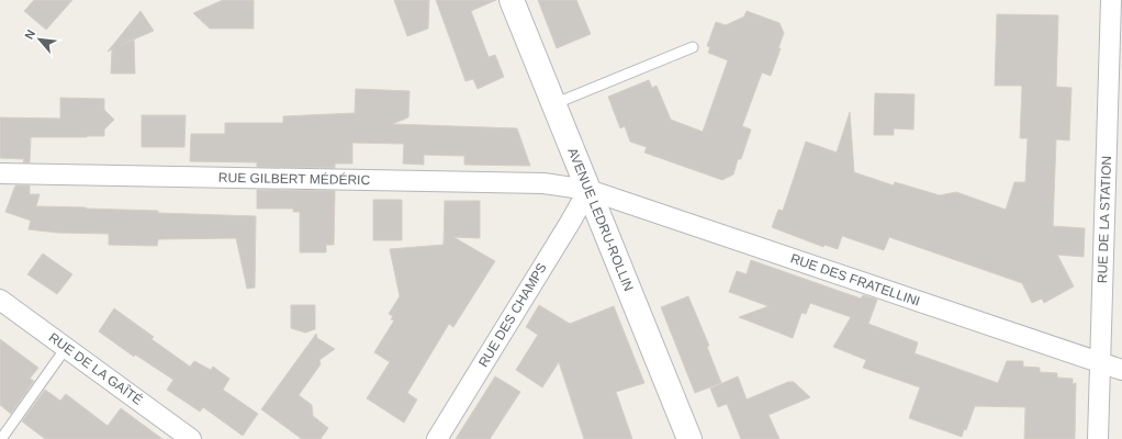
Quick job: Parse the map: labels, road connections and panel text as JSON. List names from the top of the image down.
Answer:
{
  "streets": {
    "street": [
      "RUE GILBERT MÉDÉRIC",
      "AVENUE LEDRU-ROLLIN",
      "RUE DE LA STATION",
      "RUE DES FRATELLINI",
      "RUE DES CHAMPS",
      "RUE DE LA GAÎTÉ"
    ]
  },
  "crossings": [
    ["RUE GILBERT MÉDÉRIC", "AVENUE LEDRU-ROLLIN"],
    ["RUE GILBERT MÉDÉRIC", "RUE DES FRATELLINI"],
    ["RUE GILBERT MÉDÉRIC", "RUE DES CHAMPS"],
    ["AVENUE LEDRU-ROLLIN", "RUE DES FRATELLINI"],
    ["AVENUE LEDRU-ROLLIN", "RUE DES CHAMPS"],
    ["RUE DE LA STATION", "RUE DES FRATELLINI"],
    ["RUE DES FRATELLINI", "RUE DES CHAMPS"]
  ],
  "north": "top left"
}
